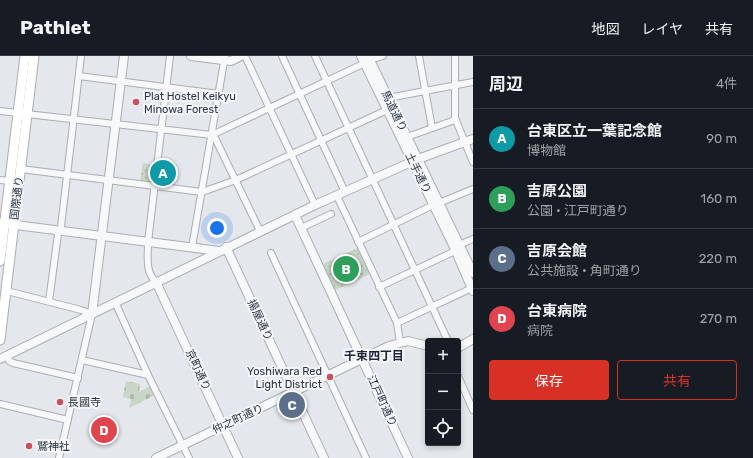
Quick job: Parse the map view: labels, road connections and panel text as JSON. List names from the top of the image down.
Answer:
{
  "streets": {
    "main road": ["国際通り"],
    "street": [
      "馬道通り",
      "土手通り",
      "揚屋通り",
      "京町通り",
      "江戸町通り",
      "仲之町通り"
    ]
  },
  "crossings": [
    ["馬道通り", "土手通り"],
    ["揚屋通り", "仲之町通り"],
    ["京町通り", "仲之町通り"],
    ["江戸町通り", "仲之町通り"]
  ],
  "districts": ["千束四丁目"],
  "places": [
    "Plat Hostel Keikyu Minowa Forest",
    "Yoshiwara Red Light District",
    "長國寺",
    "鷲神社"
  ],
  "page": {
    "header": "Pathlet",
    "nav": ["地図", "レイヤ", "共有"],
    "heading": ["周辺", "4件"],
    "list": [
      {
        "mark": "A",
        "name": "台東区立一葉記念館",
        "note": "博物館",
        "value": "90 m"
      },
      {
        "mark": "B",
        "name": "吉原公園",
        "note": "公園 · 江戸町通り",
        "value": "160 m"
      },
      {
        "mark": "C",
        "name": "吉原会館",
        "note": "公共施設 · 角町通り",
        "value": "220 m"
      },
      {
        "mark": "D",
        "name": "台東病院",
        "note": "病院",
        "value": "270 m"
      }
    ],
    "pins": [
      "A",
      "B",
      "C",
      "D"
    ],
    "map_buttons": ["+", "−"],
    "buttons": ["保存", "共有"]
  }
}
